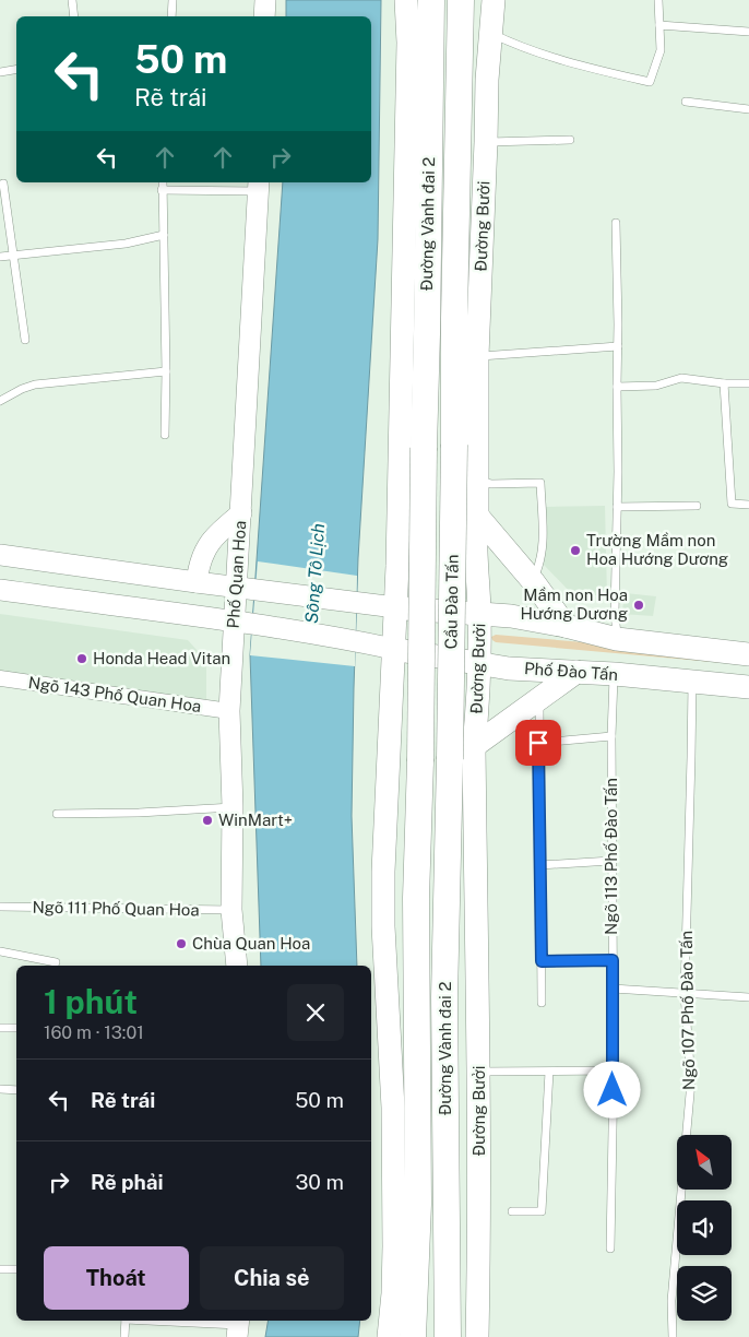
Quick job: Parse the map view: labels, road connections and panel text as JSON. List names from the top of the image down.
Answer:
{
  "streets": {
    "highway": ["Đường Vành đai 2", "Cầu Đào Tấn"],
    "main road": ["Đường Bưởi", "Phố Quan Hoa", "Phố Đào Tấn"],
    "street": ["Ngõ 143 Phố Quan Hoa"],
    "lane": ["Ngõ 113 Phố Đào Tấn", "Ngõ 111 Phố Quan Hoa", "Ngõ 107 Phố Đào Tấn"]
  },
  "crossings": [
    ["Đường Vành đai 2", "Cầu Đào Tấn"],
    ["Đường Bưởi", "Phố Đào Tấn"],
    ["Phố Quan Hoa", "Ngõ 143 Phố Quan Hoa"],
    ["Phố Quan Hoa", "Ngõ 111 Phố Quan Hoa"],
    ["Phố Đào Tấn", "Ngõ 113 Phố Đào Tấn"],
    ["Phố Đào Tấn", "Ngõ 107 Phố Đào Tấn"]
  ],
  "water": ["Sông Tô Lịch"],
  "places": [
    "Trường Mầm non Hoa Hướng Dương",
    "Mầm non Hoa Hướng Dương",
    "Honda Head Vitan",
    "WinMart+",
    "Chùa Quan Hoa"
  ],
  "north": "top left",
  "page": {
    "turn": ["50 m", "Rẽ trái"],
    "heading": ["1 phút", "160 m · 13:01"],
    "list": [
      {
        "name": "Rẽ trái",
        "value": "50 m"
      },
      {
        "name": "Rẽ phải",
        "value": "30 m"
      }
    ],
    "buttons": ["Thoát", "Chia sẻ"]
  }
}
